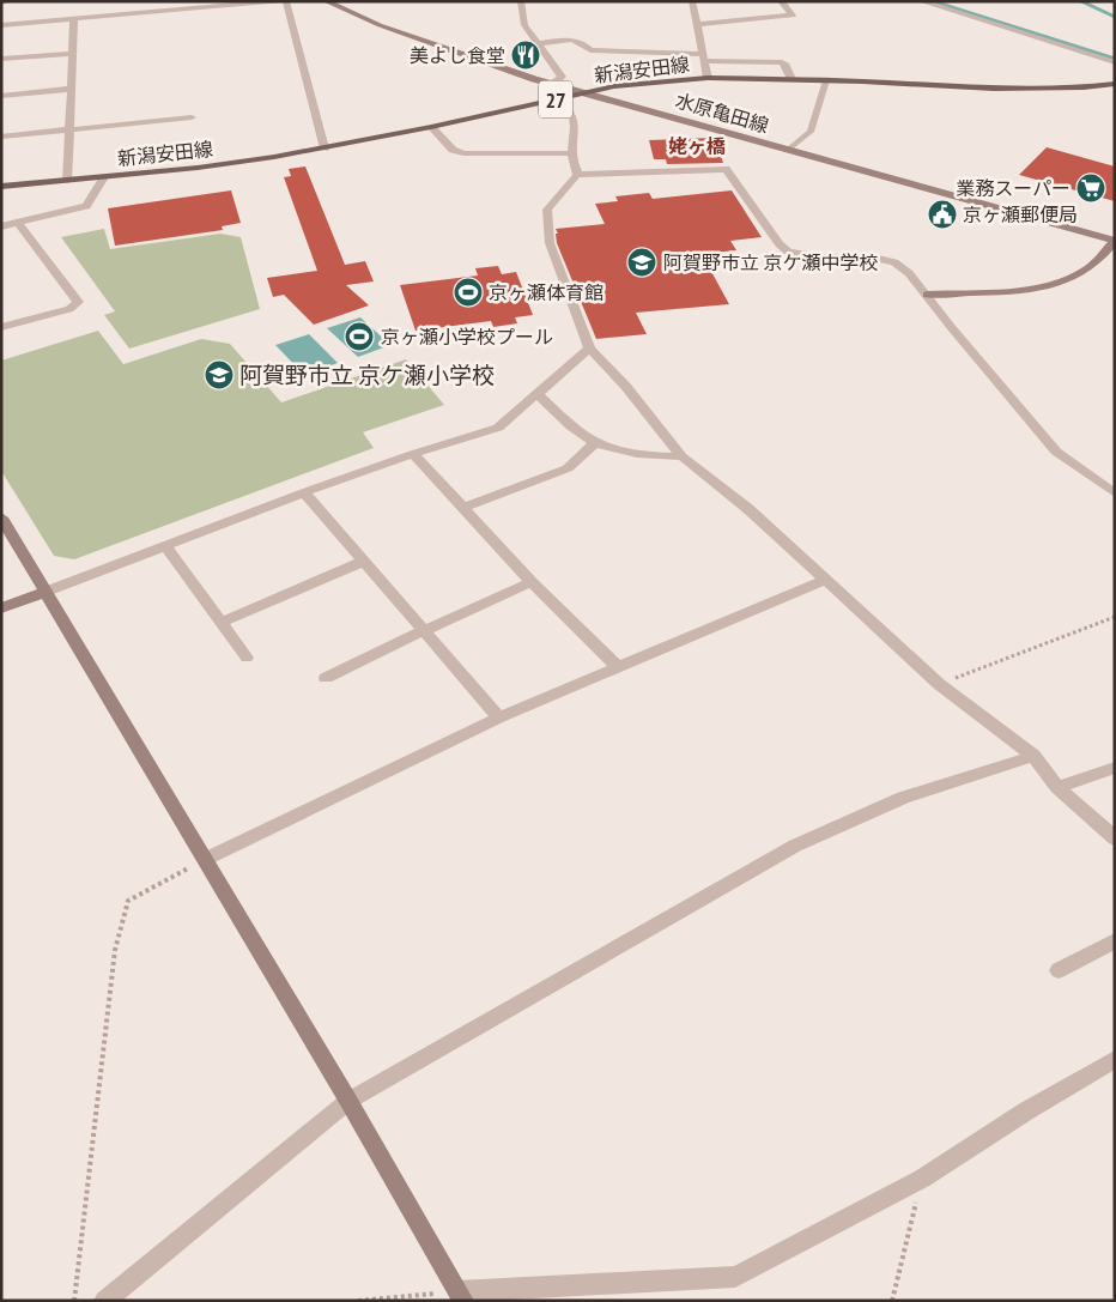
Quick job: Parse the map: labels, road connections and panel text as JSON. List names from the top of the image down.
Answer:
{
  "streets": {
    "main road": ["新潟安田線", "27", "水原亀田線"]
  },
  "crossings": [
    ["新潟安田線", "水原亀田線"]
  ],
  "districts": ["姥ヶ橋"],
  "places": {
    "restaurant": ["美よし食堂"],
    "supermarket": ["業務スーパー"],
    "public building": ["京ヶ瀬郵便局"],
    "school or university": ["阿賀野市立 京ケ瀬中学校", "阿賀野市立 京ケ瀬小学校"],
    "sports": ["京ヶ瀬体育館", "京ヶ瀬小学校プール"]
  }
}
